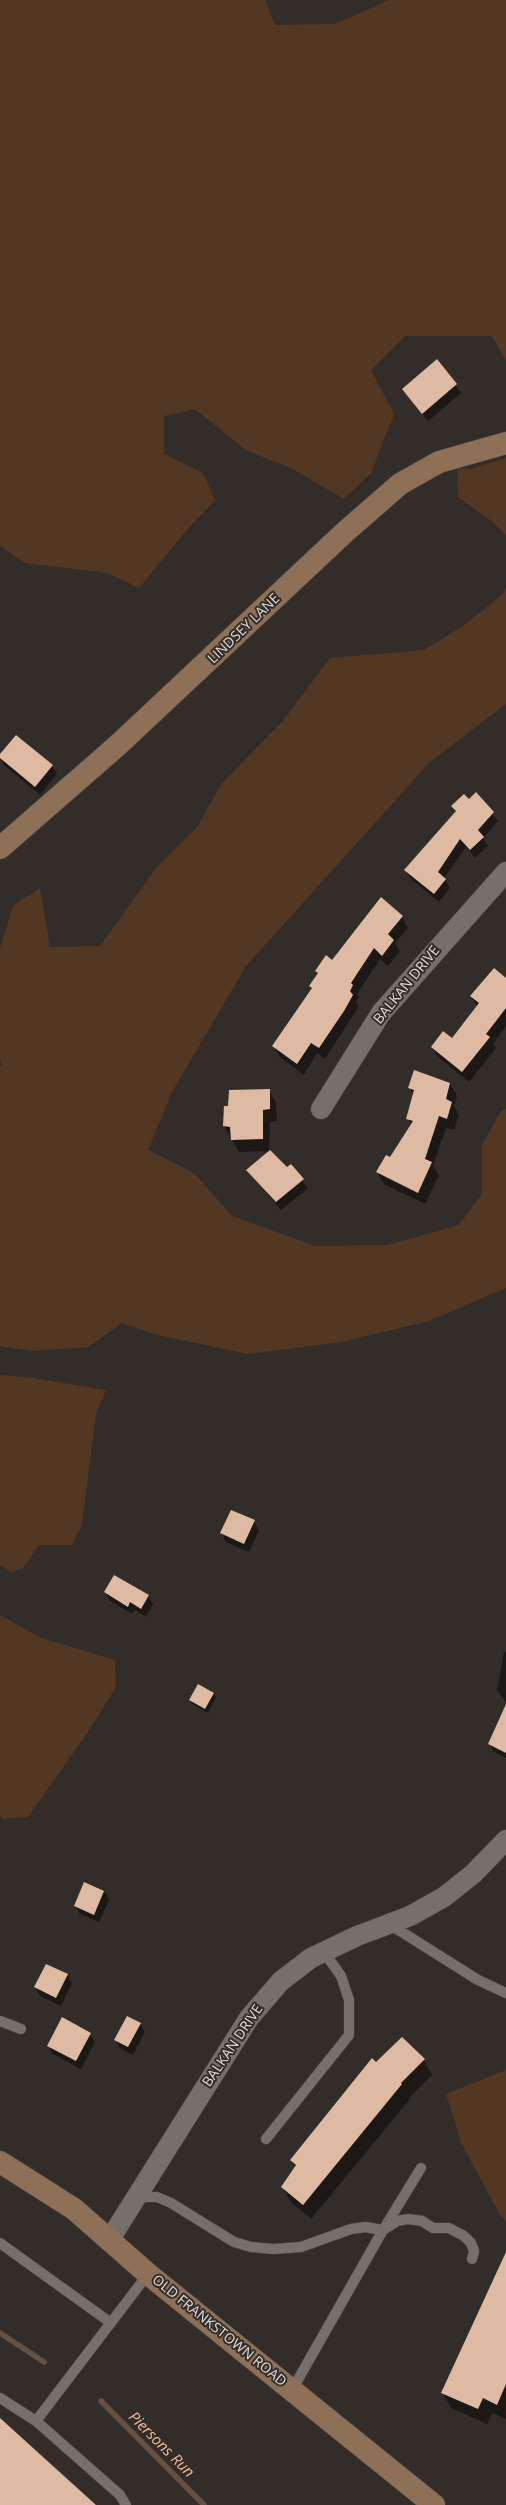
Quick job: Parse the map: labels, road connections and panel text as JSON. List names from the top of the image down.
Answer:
{
  "streets": {
    "street": ["LINDSEY LANE", "BALKAN DRIVE", "OLD FRANKSTOWN ROAD"]
  },
  "crossings": [
    ["BALKAN DRIVE", "OLD FRANKSTOWN ROAD"]
  ],
  "water": ["Piersons Run"]
}
